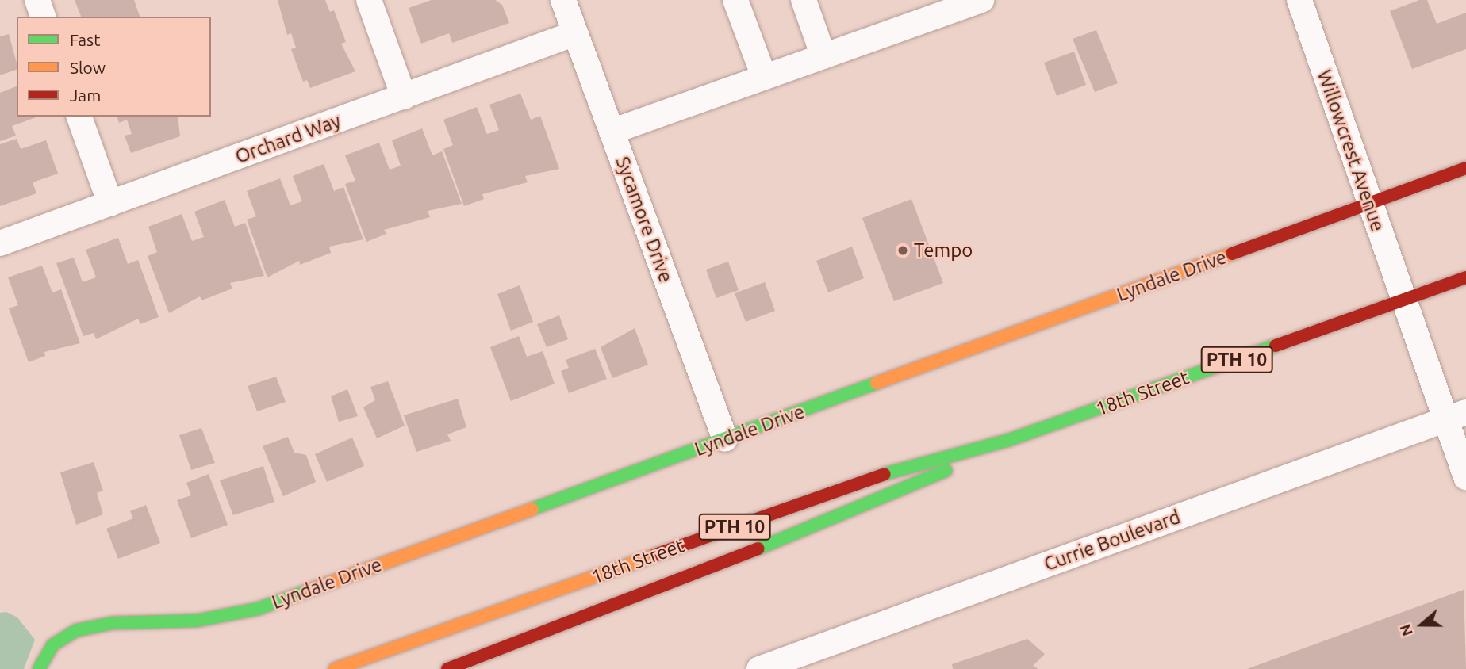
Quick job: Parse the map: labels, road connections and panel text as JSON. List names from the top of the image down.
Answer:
{
  "streets": {
    "main road": ["Lyndale Drive", "PTH 10", "18th Street"],
    "street": [
      "Orchard Way",
      "Willowcrest Avenue",
      "Sycamore Drive",
      "Currie Boulevard"
    ]
  },
  "crossings": [
    ["Orchard Way", "Sycamore Drive"],
    ["Willowcrest Avenue", "Lyndale Drive"],
    ["Willowcrest Avenue", "18th Street"],
    ["Willowcrest Avenue", "Currie Boulevard"],
    ["Sycamore Drive", "Lyndale Drive"]
  ],
  "places": ["Tempo"],
  "legend": ["Fast", "Slow", "Jam"],
  "north": "left"
}
